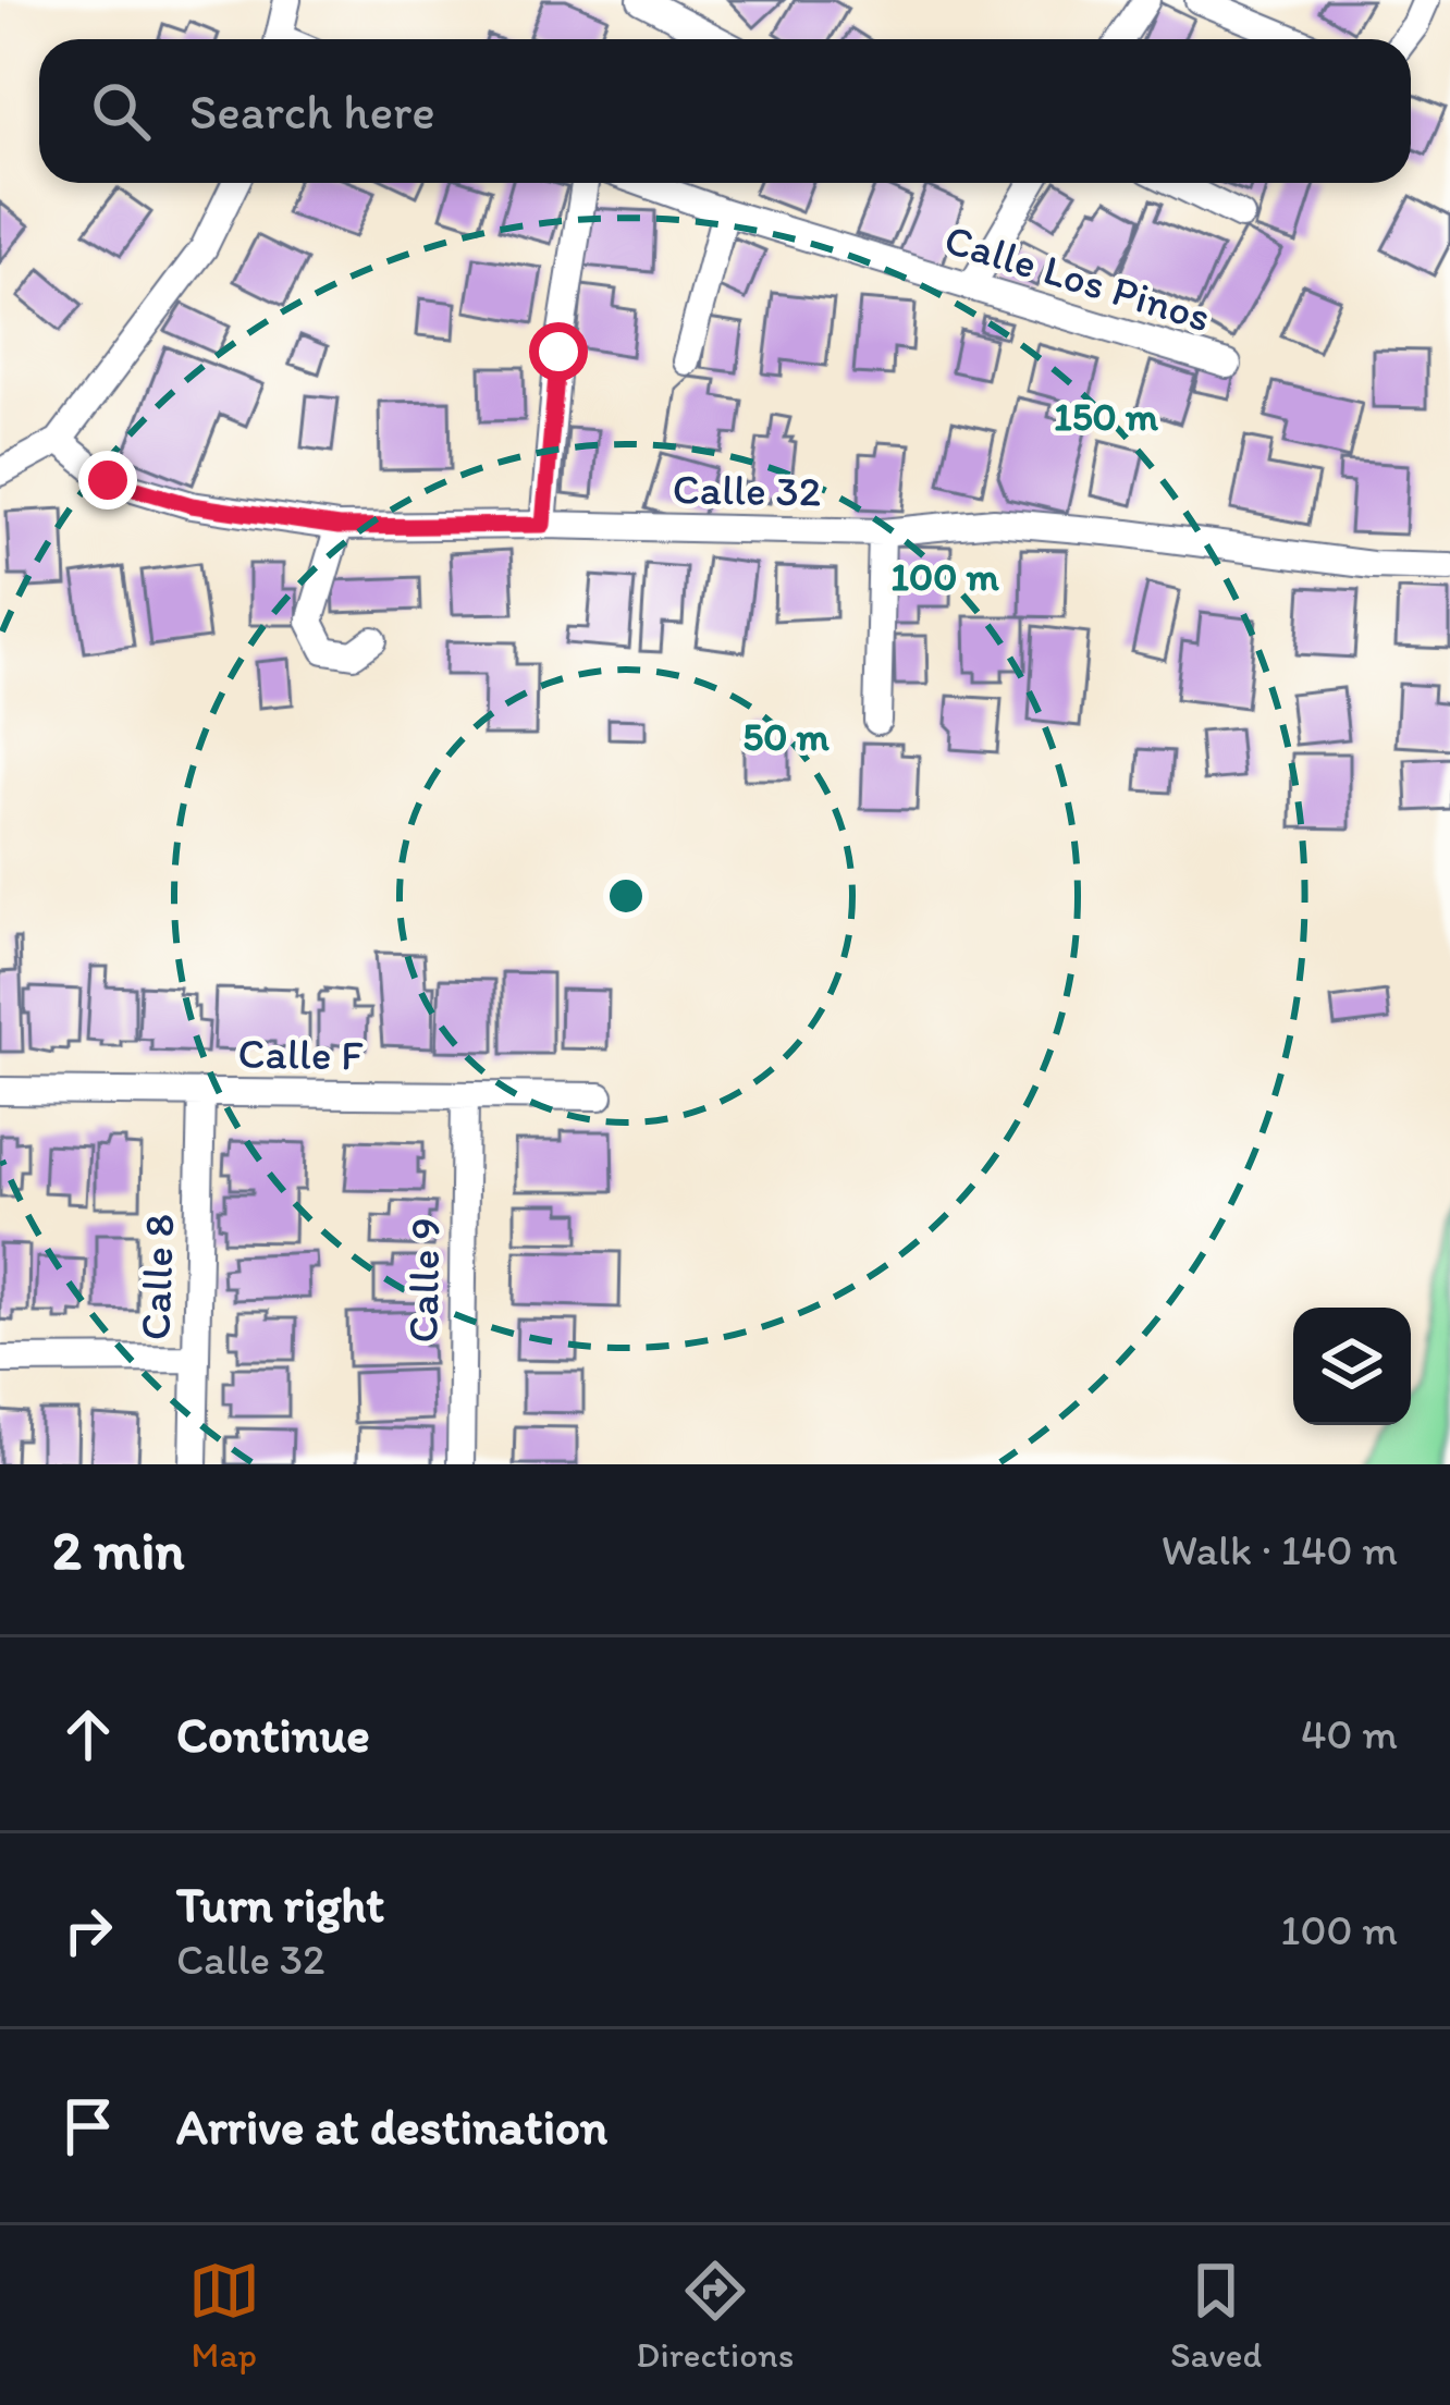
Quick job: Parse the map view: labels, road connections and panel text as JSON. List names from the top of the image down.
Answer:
{
  "streets": {
    "street": [
      "Calle Los Pinos",
      "Calle 32",
      "Calle F",
      "Calle 8",
      "Calle 9"
    ]
  },
  "crossings": [
    ["Calle F", "Calle 8"],
    ["Calle F", "Calle 9"]
  ],
  "page": {
    "search": "Search here",
    "heading": ["2 min", "Walk · 140 m"],
    "list": [
      ["Continue", "40 m"],
      ["Turn right", "Calle 32", "100 m"],
      "Arrive at destination"
    ],
    "nav": ["Map", "Directions", "Saved"]
  },
  "rings": ["150 m", "100 m", "50 m"]
}
